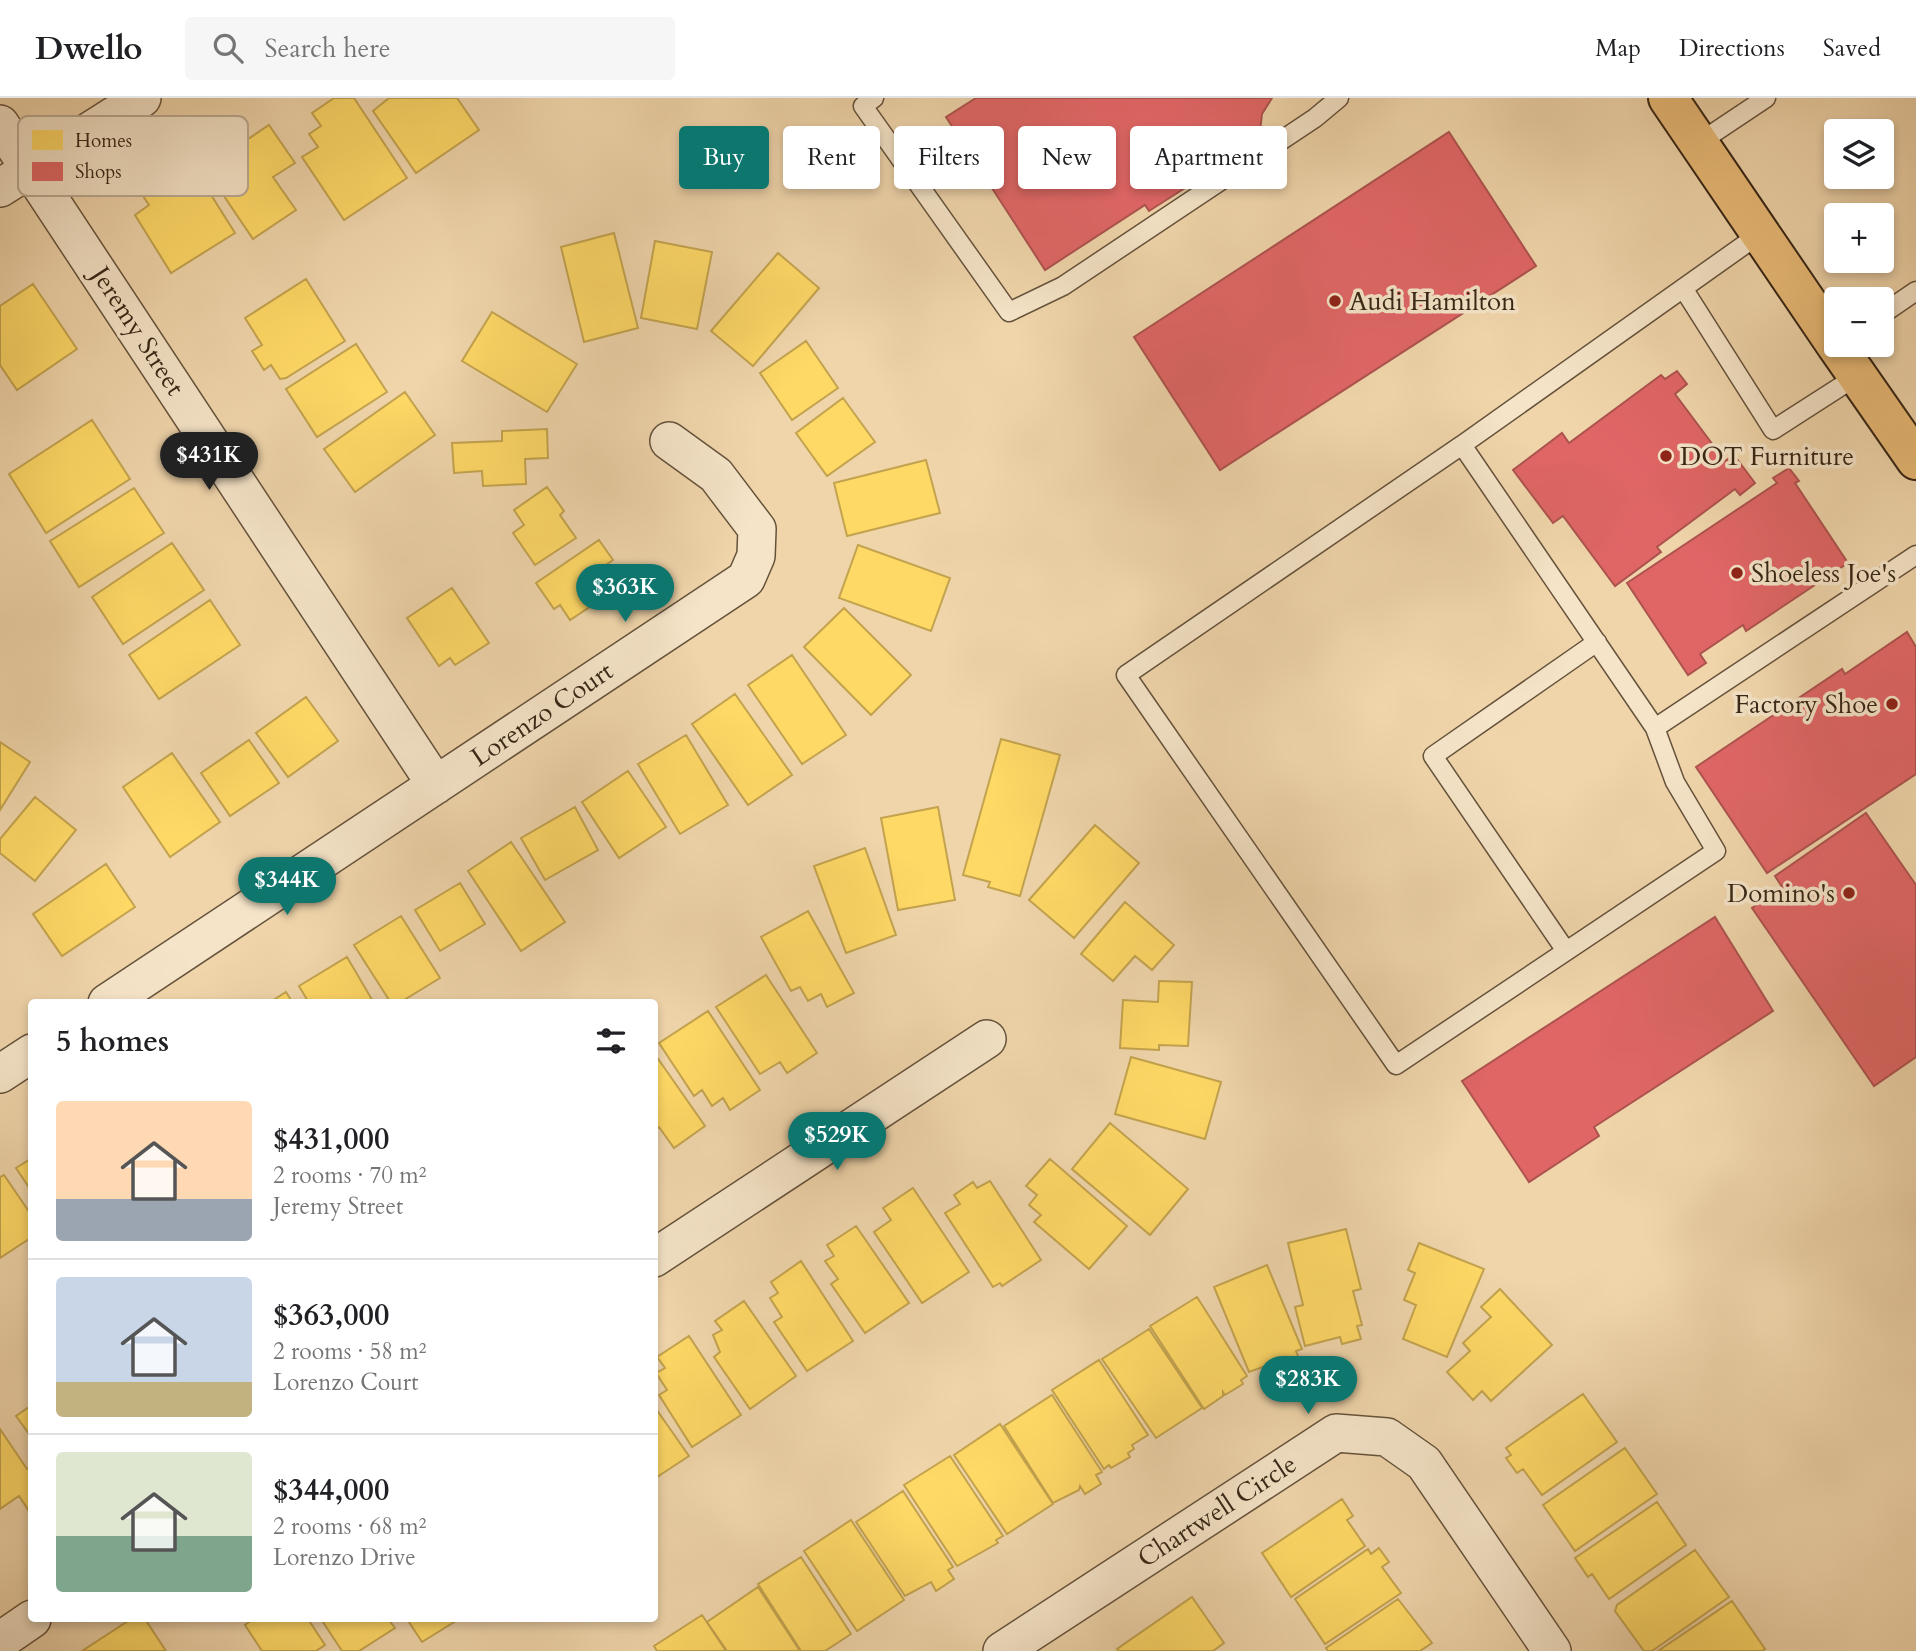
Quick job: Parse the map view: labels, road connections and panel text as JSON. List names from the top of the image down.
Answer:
{
  "streets": {
    "street": ["Jeremy Street", "Lorenzo Court", "Chartwell Circle"]
  },
  "crossings": [
    ["Jeremy Street", "Lorenzo Court"]
  ],
  "places": [
    "Audi Hamilton",
    "DOT Furniture",
    "Shoeless Joe's",
    "Factory Shoe",
    "Domino's"
  ],
  "legend": ["Homes", "Shops"],
  "page": {
    "header": "Dwello",
    "search": "Search here",
    "nav": ["Map", "Directions", "Saved"],
    "map_buttons": ["+", "−"],
    "chip": [
      "Buy",
      "Rent",
      "Filters",
      "New",
      "Apartment"
    ],
    "price": [
      "$431K",
      "$363K",
      "$344K",
      "$529K",
      "$283K"
    ],
    "heading": "5 homes",
    "list": [
      {
        "name": "$431,000",
        "note": "2 rooms · 70 m² · Jeremy Street"
      },
      {
        "name": "$363,000",
        "note": "2 rooms · 58 m² · Lorenzo Court"
      },
      {
        "name": "$344,000",
        "note": "2 rooms · 68 m² · Lorenzo Drive"
      }
    ]
  }
}
